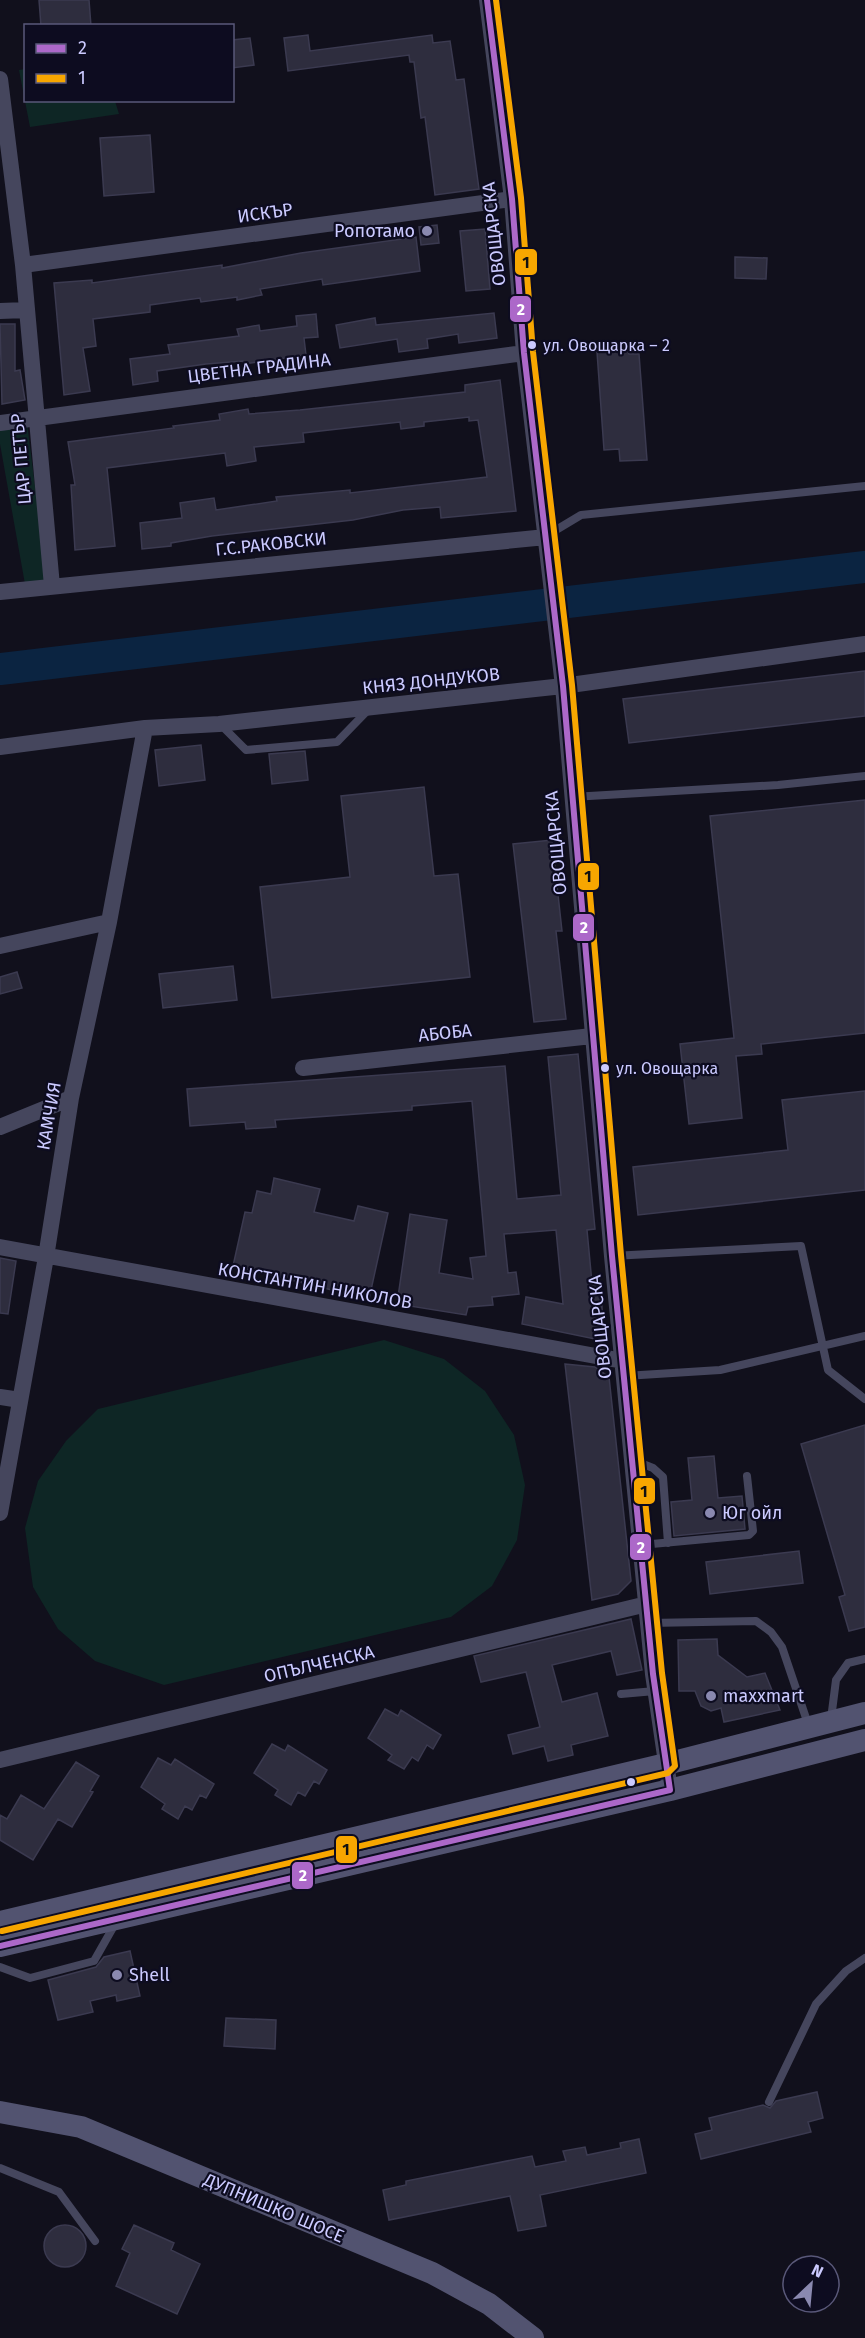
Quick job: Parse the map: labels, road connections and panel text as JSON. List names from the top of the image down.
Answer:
{
  "streets": {
    "main road": ["ДУПНИШКО ШОСЕ"],
    "street": [
      "ИСКЪР",
      "ОВОЩАРСКА",
      "ЦВЕТНА ГРАДИНА",
      "ЦАР ПЕТЪР",
      "Г.С.РАКОВСКИ",
      "КНЯЗ ДОНДУКОВ",
      "АБОБА",
      "КАМЧИЯ",
      "КОНСТАНТИН НИКОЛОВ",
      "ОПЪЛЧЕНСКА"
    ]
  },
  "crossings": [
    ["ИСКЪР", "ОВОЩАРСКА"],
    ["ИСКЪР", "ЦАР ПЕТЪР"],
    ["ОВОЩАРСКА", "ЦВЕТНА ГРАДИНА"],
    ["ОВОЩАРСКА", "Г.С.РАКОВСКИ"],
    ["ОВОЩАРСКА", "КНЯЗ ДОНДУКОВ"],
    ["ОВОЩАРСКА", "АБОБА"],
    ["ОВОЩАРСКА", "КОНСТАНТИН НИКОЛОВ"],
    ["ОВОЩАРСКА", "ОПЪЛЧЕНСКА"],
    ["ЦВЕТНА ГРАДИНА", "ЦАР ПЕТЪР"],
    ["ЦАР ПЕТЪР", "Г.С.РАКОВСКИ"],
    ["КНЯЗ ДОНДУКОВ", "КАМЧИЯ"],
    ["КАМЧИЯ", "КОНСТАНТИН НИКОЛОВ"]
  ],
  "places": [
    "Ропотамо",
    "ул. Овощарка – 2",
    "ул. Овощарка",
    "Юг ойл",
    "maxxmart",
    "Shell"
  ],
  "lines": ["transit line 2", "transit line 1"],
  "legend": ["2", "1"],
  "north": "top right"
}
